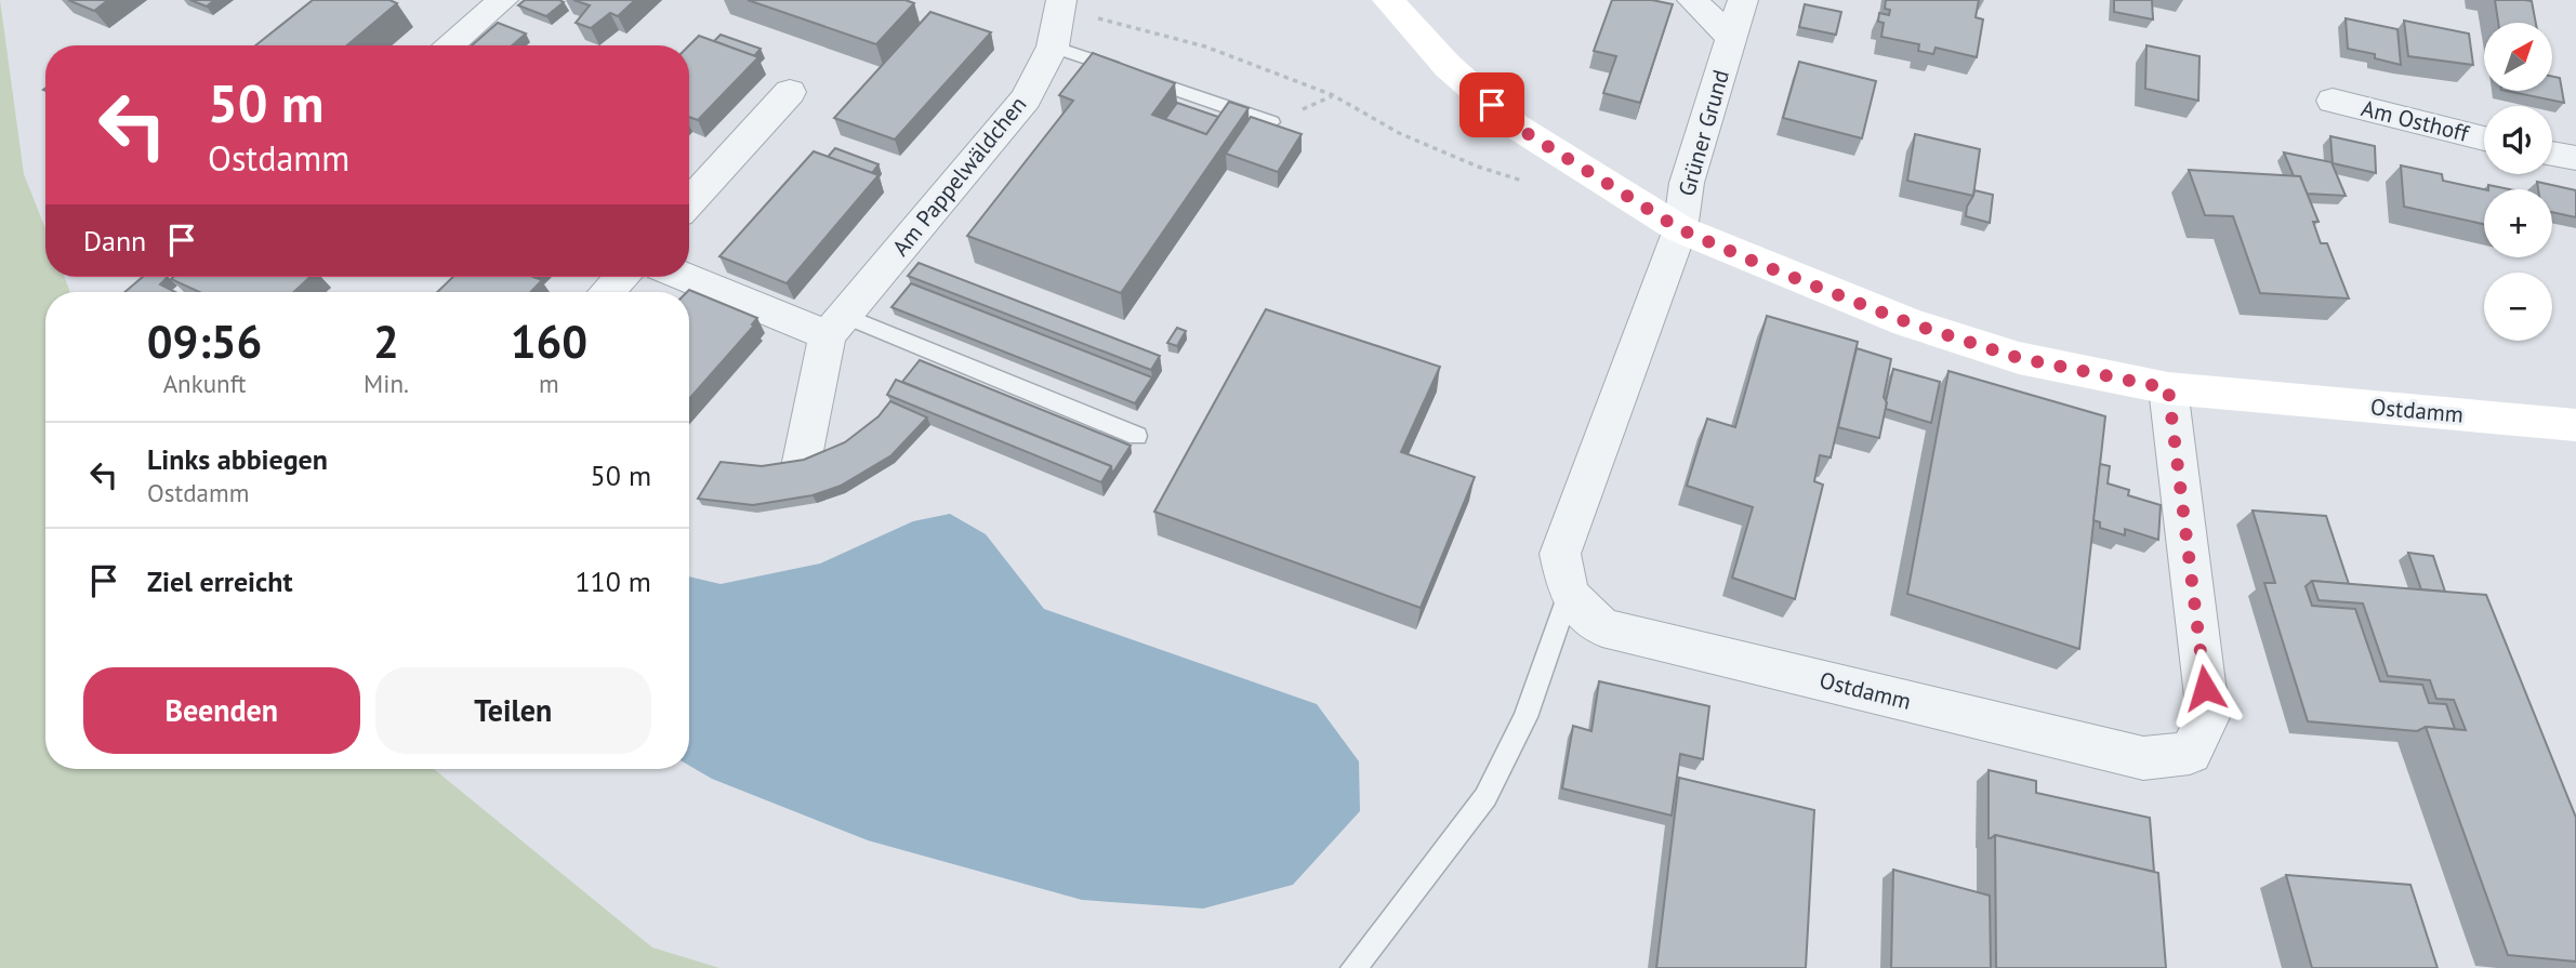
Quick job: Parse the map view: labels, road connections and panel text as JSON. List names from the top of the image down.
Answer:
{
  "streets": {
    "street": [
      "Am Osthoff",
      "Grüner Grund",
      "Am Pappelwäldchen",
      "Ostdamm"
    ]
  },
  "crossings": [
    ["Grüner Grund", "Ostdamm"]
  ],
  "north": "top right",
  "page": {
    "map_buttons": ["+", "−"],
    "turn": ["50 m", "Ostdamm"],
    "then": "Dann",
    "eta": [
      "09:56",
      "Ankunft",
      "2",
      "Min.",
      "160",
      "m"
    ],
    "list": [
      {
        "name": "Links abbiegen",
        "note": "Ostdamm",
        "value": "50 m"
      },
      {
        "name": "Ziel erreicht",
        "value": "110 m"
      }
    ],
    "buttons": ["Beenden", "Teilen"]
  }
}
